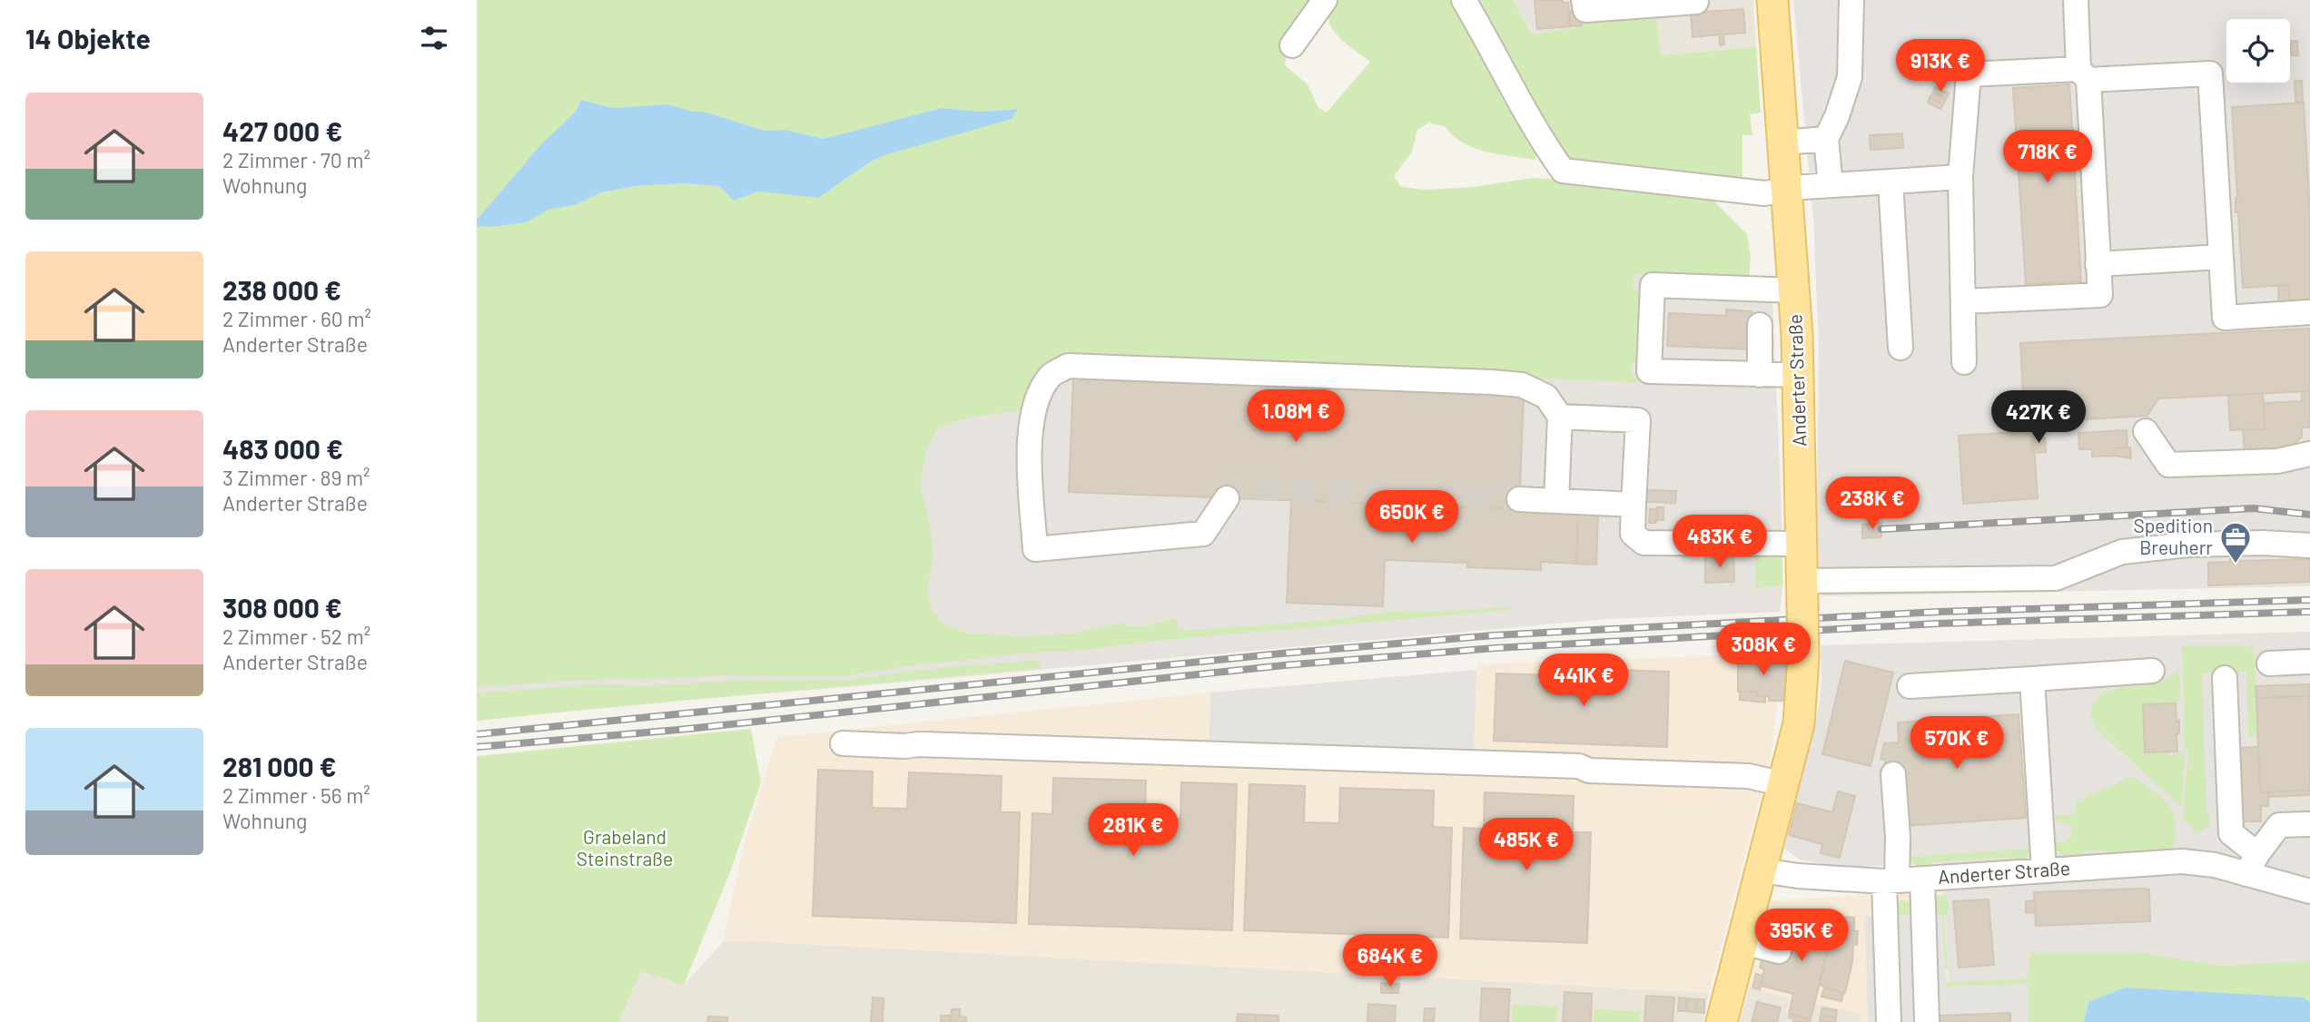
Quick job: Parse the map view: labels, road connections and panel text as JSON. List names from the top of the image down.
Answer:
{
  "streets": {
    "main road": ["Anderter Straße"]
  },
  "parks": ["Grabeland Steinstraße"],
  "places": {
    "office": ["Spedition Breuherr"]
  },
  "page": {
    "heading": "14 Objekte",
    "price": [
      "913K €",
      "718K €",
      "1.08M €",
      "427K €",
      "238K €",
      "650K €",
      "483K €",
      "308K €",
      "441K €",
      "570K €",
      "281K €",
      "485K €",
      "395K €",
      "684K €"
    ],
    "list": [
      {
        "name": "427 000 €",
        "note": "2 Zimmer · 70 m² · Wohnung"
      },
      {
        "name": "238 000 €",
        "note": "2 Zimmer · 60 m² · Anderter Straße"
      },
      {
        "name": "483 000 €",
        "note": "3 Zimmer · 89 m² · Anderter Straße"
      },
      {
        "name": "308 000 €",
        "note": "2 Zimmer · 52 m² · Anderter Straße"
      },
      {
        "name": "281 000 €",
        "note": "2 Zimmer · 56 m² · Wohnung"
      }
    ]
  }
}
